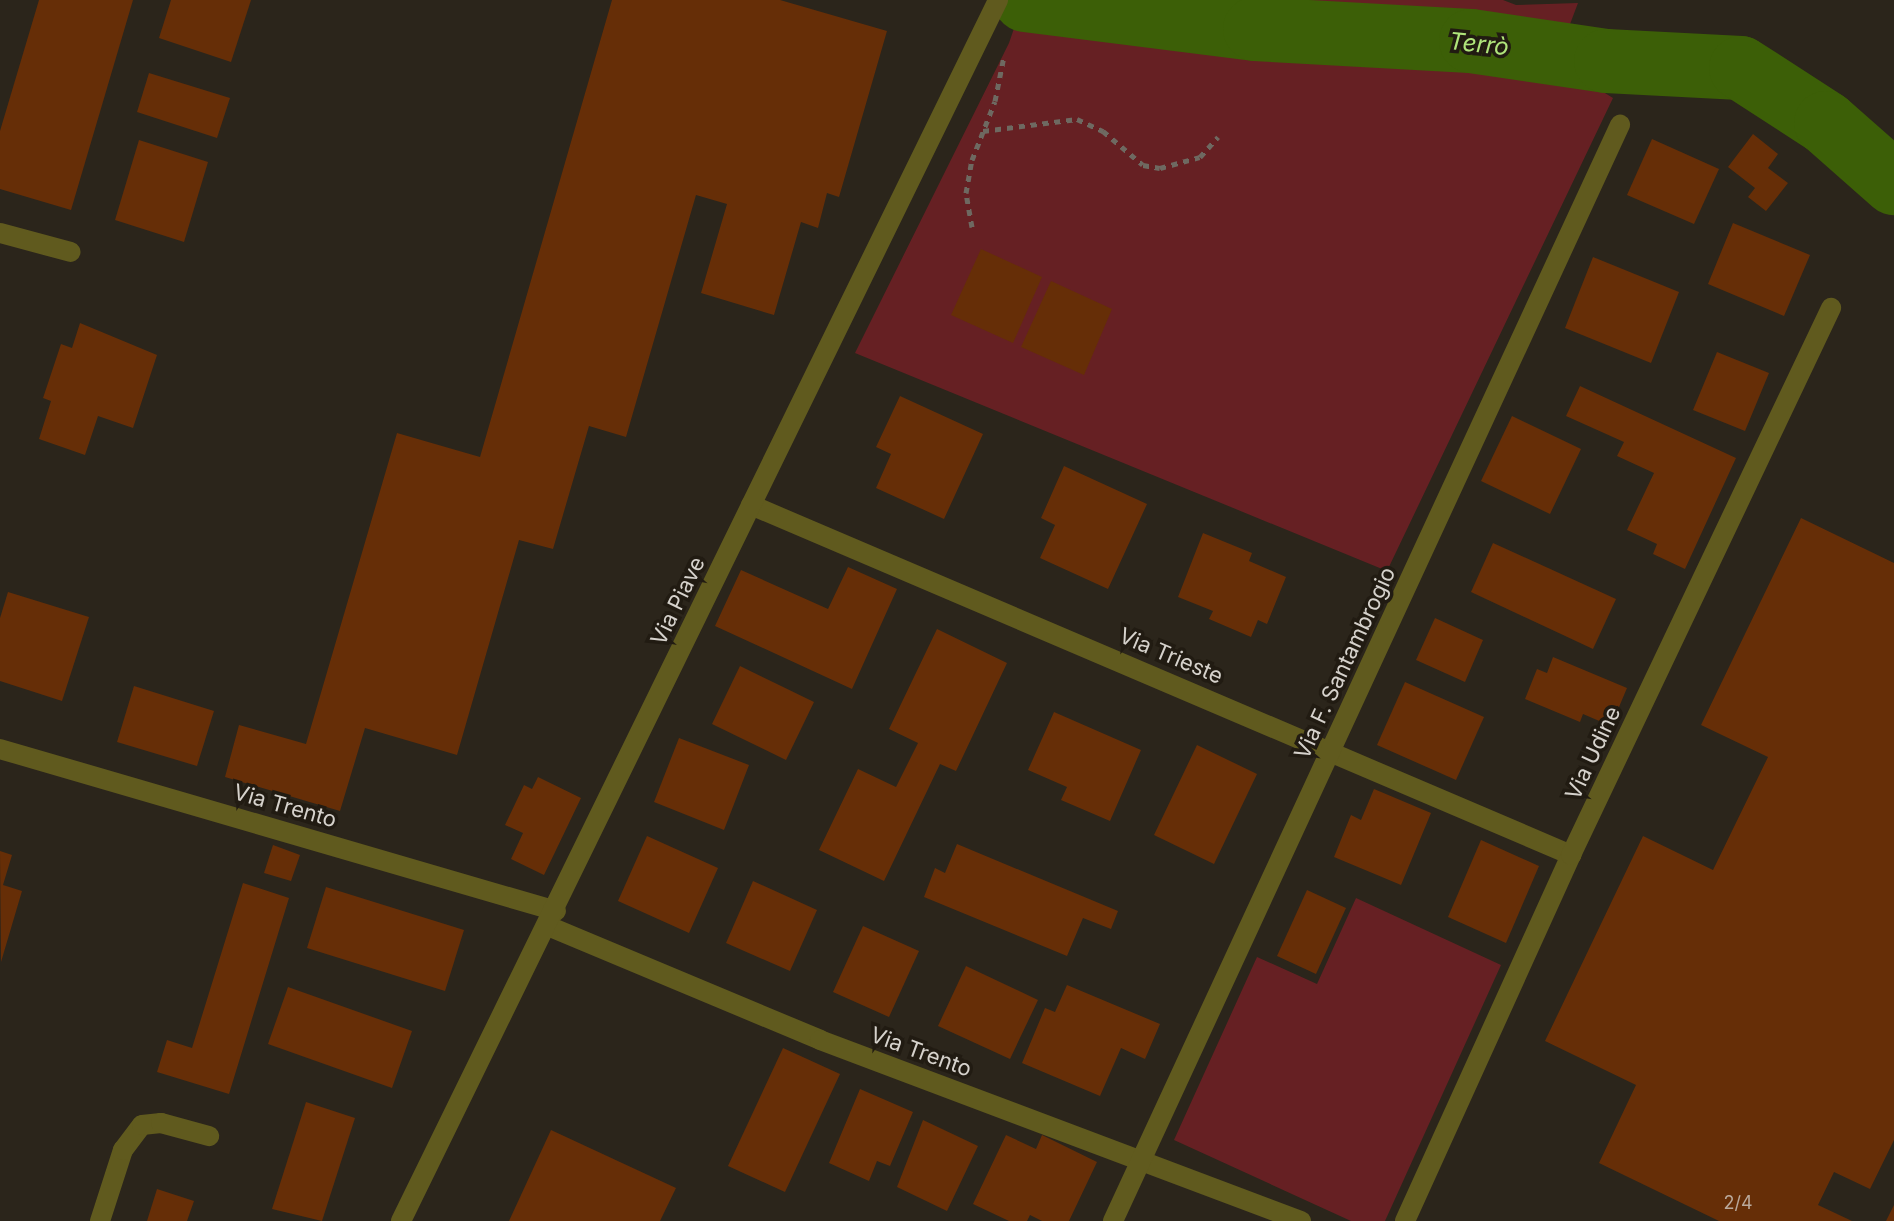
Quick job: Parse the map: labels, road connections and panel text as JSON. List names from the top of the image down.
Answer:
{
  "streets": {
    "street": [
      "Via Piave",
      "Via Trieste",
      "Via F. Santambrogio",
      "Via Udine",
      "Via Trento"
    ]
  },
  "crossings": [
    ["Via Piave", "Via Trieste"],
    ["Via Piave", "Via Trento"],
    ["Via Trieste", "Via F. Santambrogio"],
    ["Via Trieste", "Via Udine"],
    ["Via F. Santambrogio", "Via Trento"]
  ],
  "water": ["Terrò"],
  "house_numbers": ["2/4"]
}
